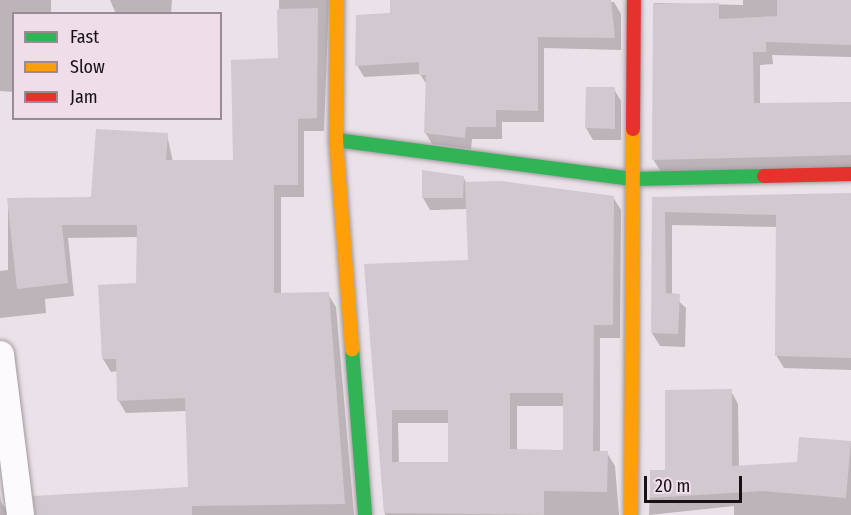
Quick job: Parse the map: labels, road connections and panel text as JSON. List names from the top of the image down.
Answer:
{
  "legend": ["Fast", "Slow", "Jam"],
  "scale_bar": "20 m"
}
